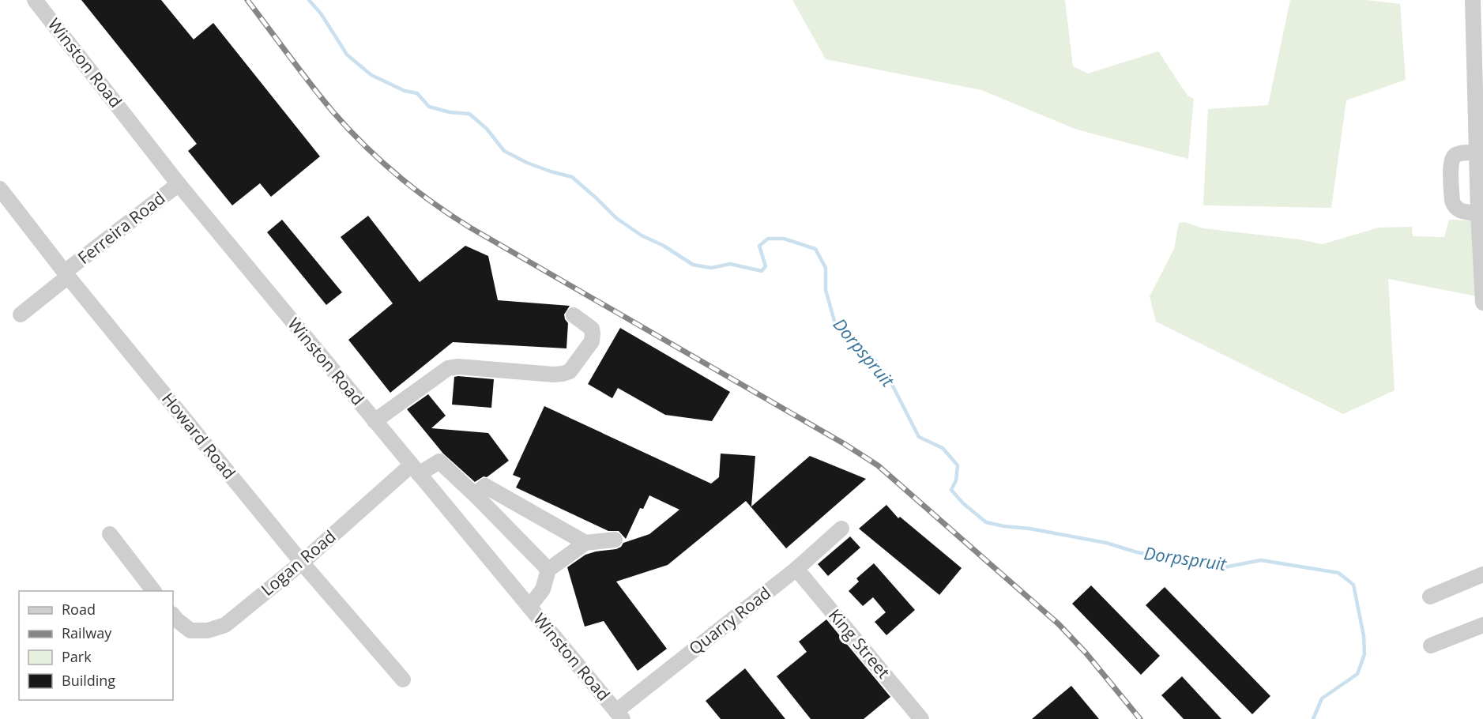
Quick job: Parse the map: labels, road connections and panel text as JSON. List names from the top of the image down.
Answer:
{
  "streets": {
    "street": [
      "Winston Road",
      "Ferreira Road",
      "Howard Road",
      "Logan Road",
      "Quarry Road",
      "King Street"
    ]
  },
  "crossings": [
    ["Winston Road", "Ferreira Road"],
    ["Winston Road", "Logan Road"],
    ["Winston Road", "Quarry Road"],
    ["Ferreira Road", "Howard Road"],
    ["Howard Road", "Logan Road"],
    ["Quarry Road", "King Street"]
  ],
  "water": ["Dorpspruit"],
  "legend": [
    "Road",
    "Railway",
    "Park",
    "Building"
  ]
}
